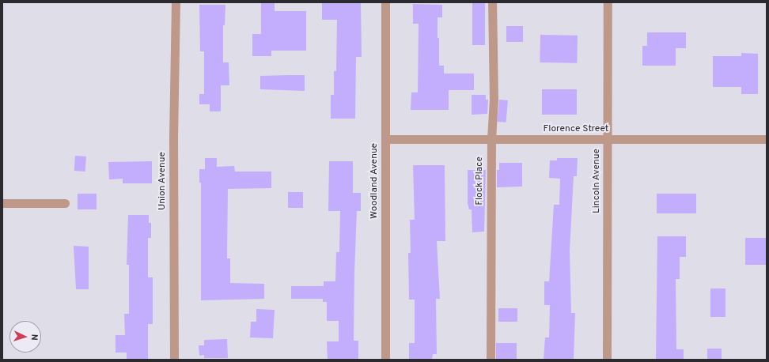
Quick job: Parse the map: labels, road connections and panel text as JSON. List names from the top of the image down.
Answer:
{
  "streets": {
    "street": [
      "Florence Street",
      "Union Avenue",
      "Woodland Avenue",
      "Flock Place",
      "Lincoln Avenue"
    ]
  },
  "crossings": [
    ["Florence Street", "Woodland Avenue"],
    ["Florence Street", "Flock Place"],
    ["Florence Street", "Lincoln Avenue"]
  ],
  "north": "right"
}
